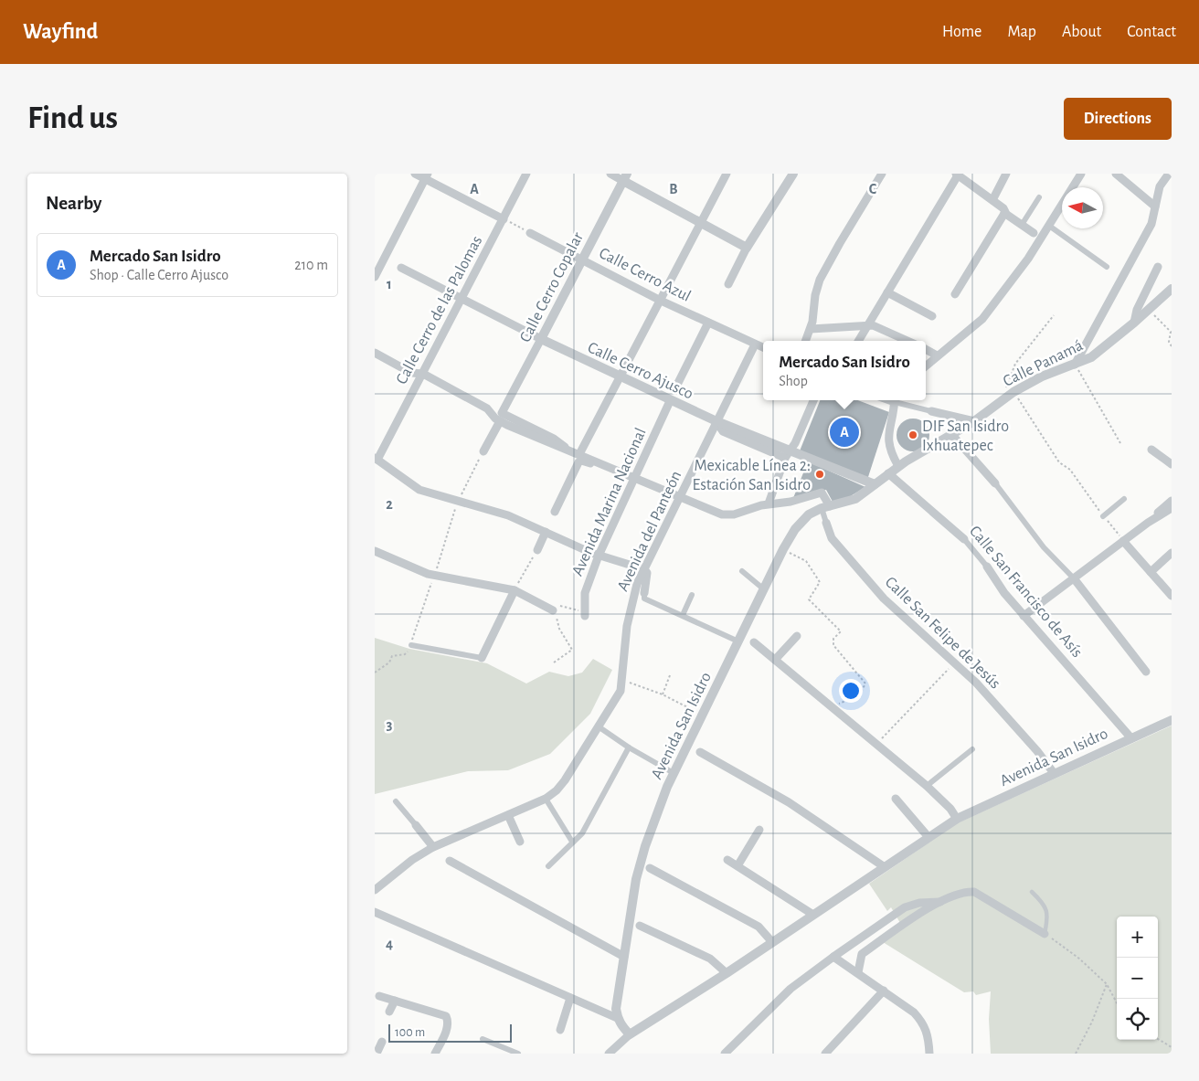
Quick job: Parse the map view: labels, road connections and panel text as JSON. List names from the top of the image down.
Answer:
{
  "streets": {
    "street": [
      "Calle Cerro Azul",
      "Calle Cerro Copalar",
      "Calle Cerro de las Palomas",
      "Calle Panamá",
      "Calle Cerro Ajusco",
      "Avenida Marina Nacional",
      "Avenida del Panteón",
      "Calle San Francisco de Asís",
      "Calle San Felipe de Jesús",
      "Avenida San Isidro"
    ]
  },
  "crossings": [
    ["Calle Cerro Azul", "Calle Cerro Copalar"],
    ["Calle Cerro Azul", "Avenida del Panteón"],
    ["Calle Cerro Copalar", "Calle Cerro Ajusco"],
    ["Calle Cerro de las Palomas", "Calle Cerro Ajusco"],
    ["Calle Panamá", "Calle Cerro Ajusco"],
    ["Calle Panamá", "Calle San Francisco de Asís"],
    ["Calle Panamá", "Avenida San Isidro"],
    ["Calle Cerro Ajusco", "Avenida Marina Nacional"],
    ["Calle Cerro Ajusco", "Avenida del Panteón"],
    ["Calle Cerro Ajusco", "Avenida San Isidro"],
    ["Calle San Francisco de Asís", "Avenida San Isidro"],
    ["Calle San Felipe de Jesús", "Avenida San Isidro"]
  ],
  "places": ["DIF San Isidro Ixhuatepec", "Mexicable Línea 2: Estación San Isidro"],
  "scale_bar": "100 m",
  "north": "left",
  "page": {
    "header": "Wayfind",
    "nav": [
      "Home",
      "Map",
      "About",
      "Contact"
    ],
    "buttons": "Directions",
    "title": "Find us",
    "heading": "Nearby",
    "list": [
      {
        "mark": "A",
        "name": "Mercado San Isidro",
        "note": "Shop · Calle Cerro Ajusco",
        "value": "210 m"
      }
    ],
    "popup": ["Mercado San Isidro", "Shop"],
    "pins": "A",
    "map_buttons": ["+", "−"],
    "scale": "100 m"
  },
  "grid": {
    "columns": ["A", "B", "C"],
    "rows": [
      "1",
      "2",
      "3",
      "4"
    ]
  }
}
